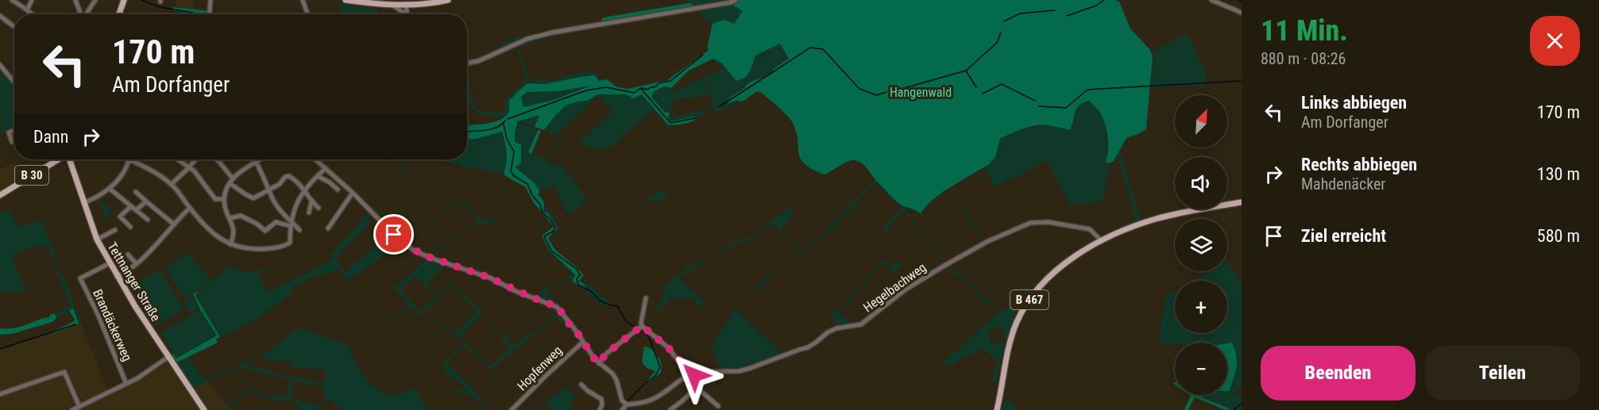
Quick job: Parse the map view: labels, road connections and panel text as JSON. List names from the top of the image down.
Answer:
{
  "streets": {
    "main road": ["B 30", "Tettnanger Straße", "B 467"],
    "street": ["Hegelbachweg", "Brandäckerweg", "Hopfenweg"]
  },
  "crossings": [
    ["Tettnanger Straße", "Brandäckerweg"],
    ["Hegelbachweg", "B 467"]
  ],
  "parks": ["Hangenwald"],
  "north": "top right",
  "page": {
    "heading": ["11 Min.", "880 m · 08:26"],
    "turn": ["170 m", "Am Dorfanger"],
    "list": [
      {
        "name": "Links abbiegen",
        "note": "Am Dorfanger",
        "value": "170 m"
      },
      {
        "name": "Rechts abbiegen",
        "note": "Mahdenäcker",
        "value": "130 m"
      },
      {
        "name": "Ziel erreicht",
        "value": "580 m"
      }
    ],
    "map_buttons": ["+", "−"],
    "then": "Dann",
    "buttons": ["Beenden", "Teilen"]
  }
}
